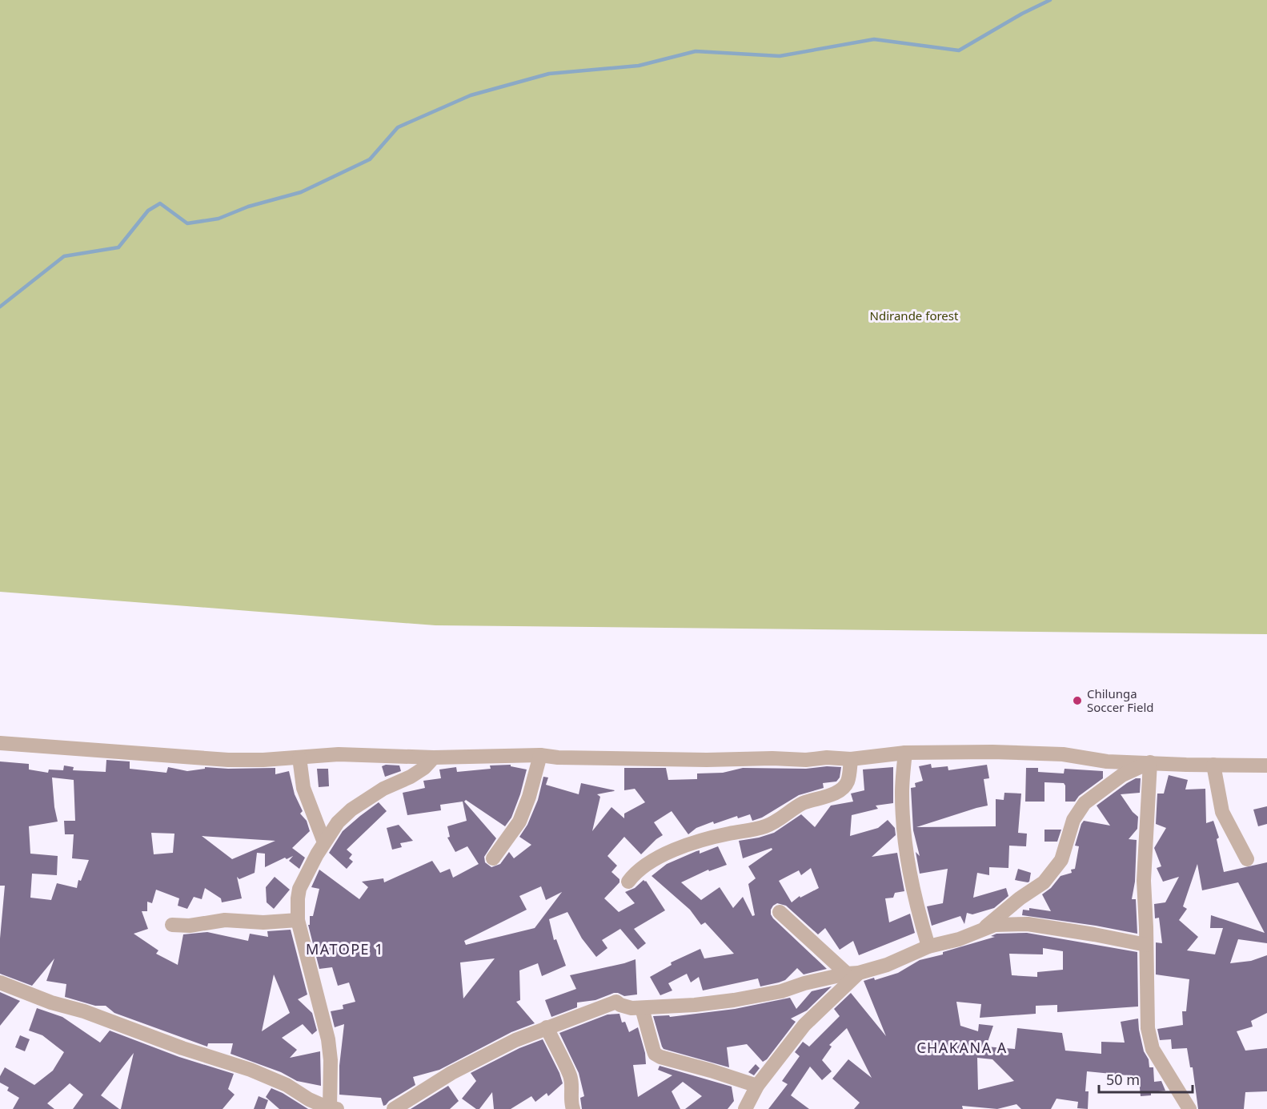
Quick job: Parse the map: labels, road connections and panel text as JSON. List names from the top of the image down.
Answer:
{
  "districts": ["MATOPE 1", "CHAKANA A"],
  "parks": ["Ndirande forest"],
  "places": ["Chilunga Soccer Field"],
  "scale_bar": "50 m"
}
